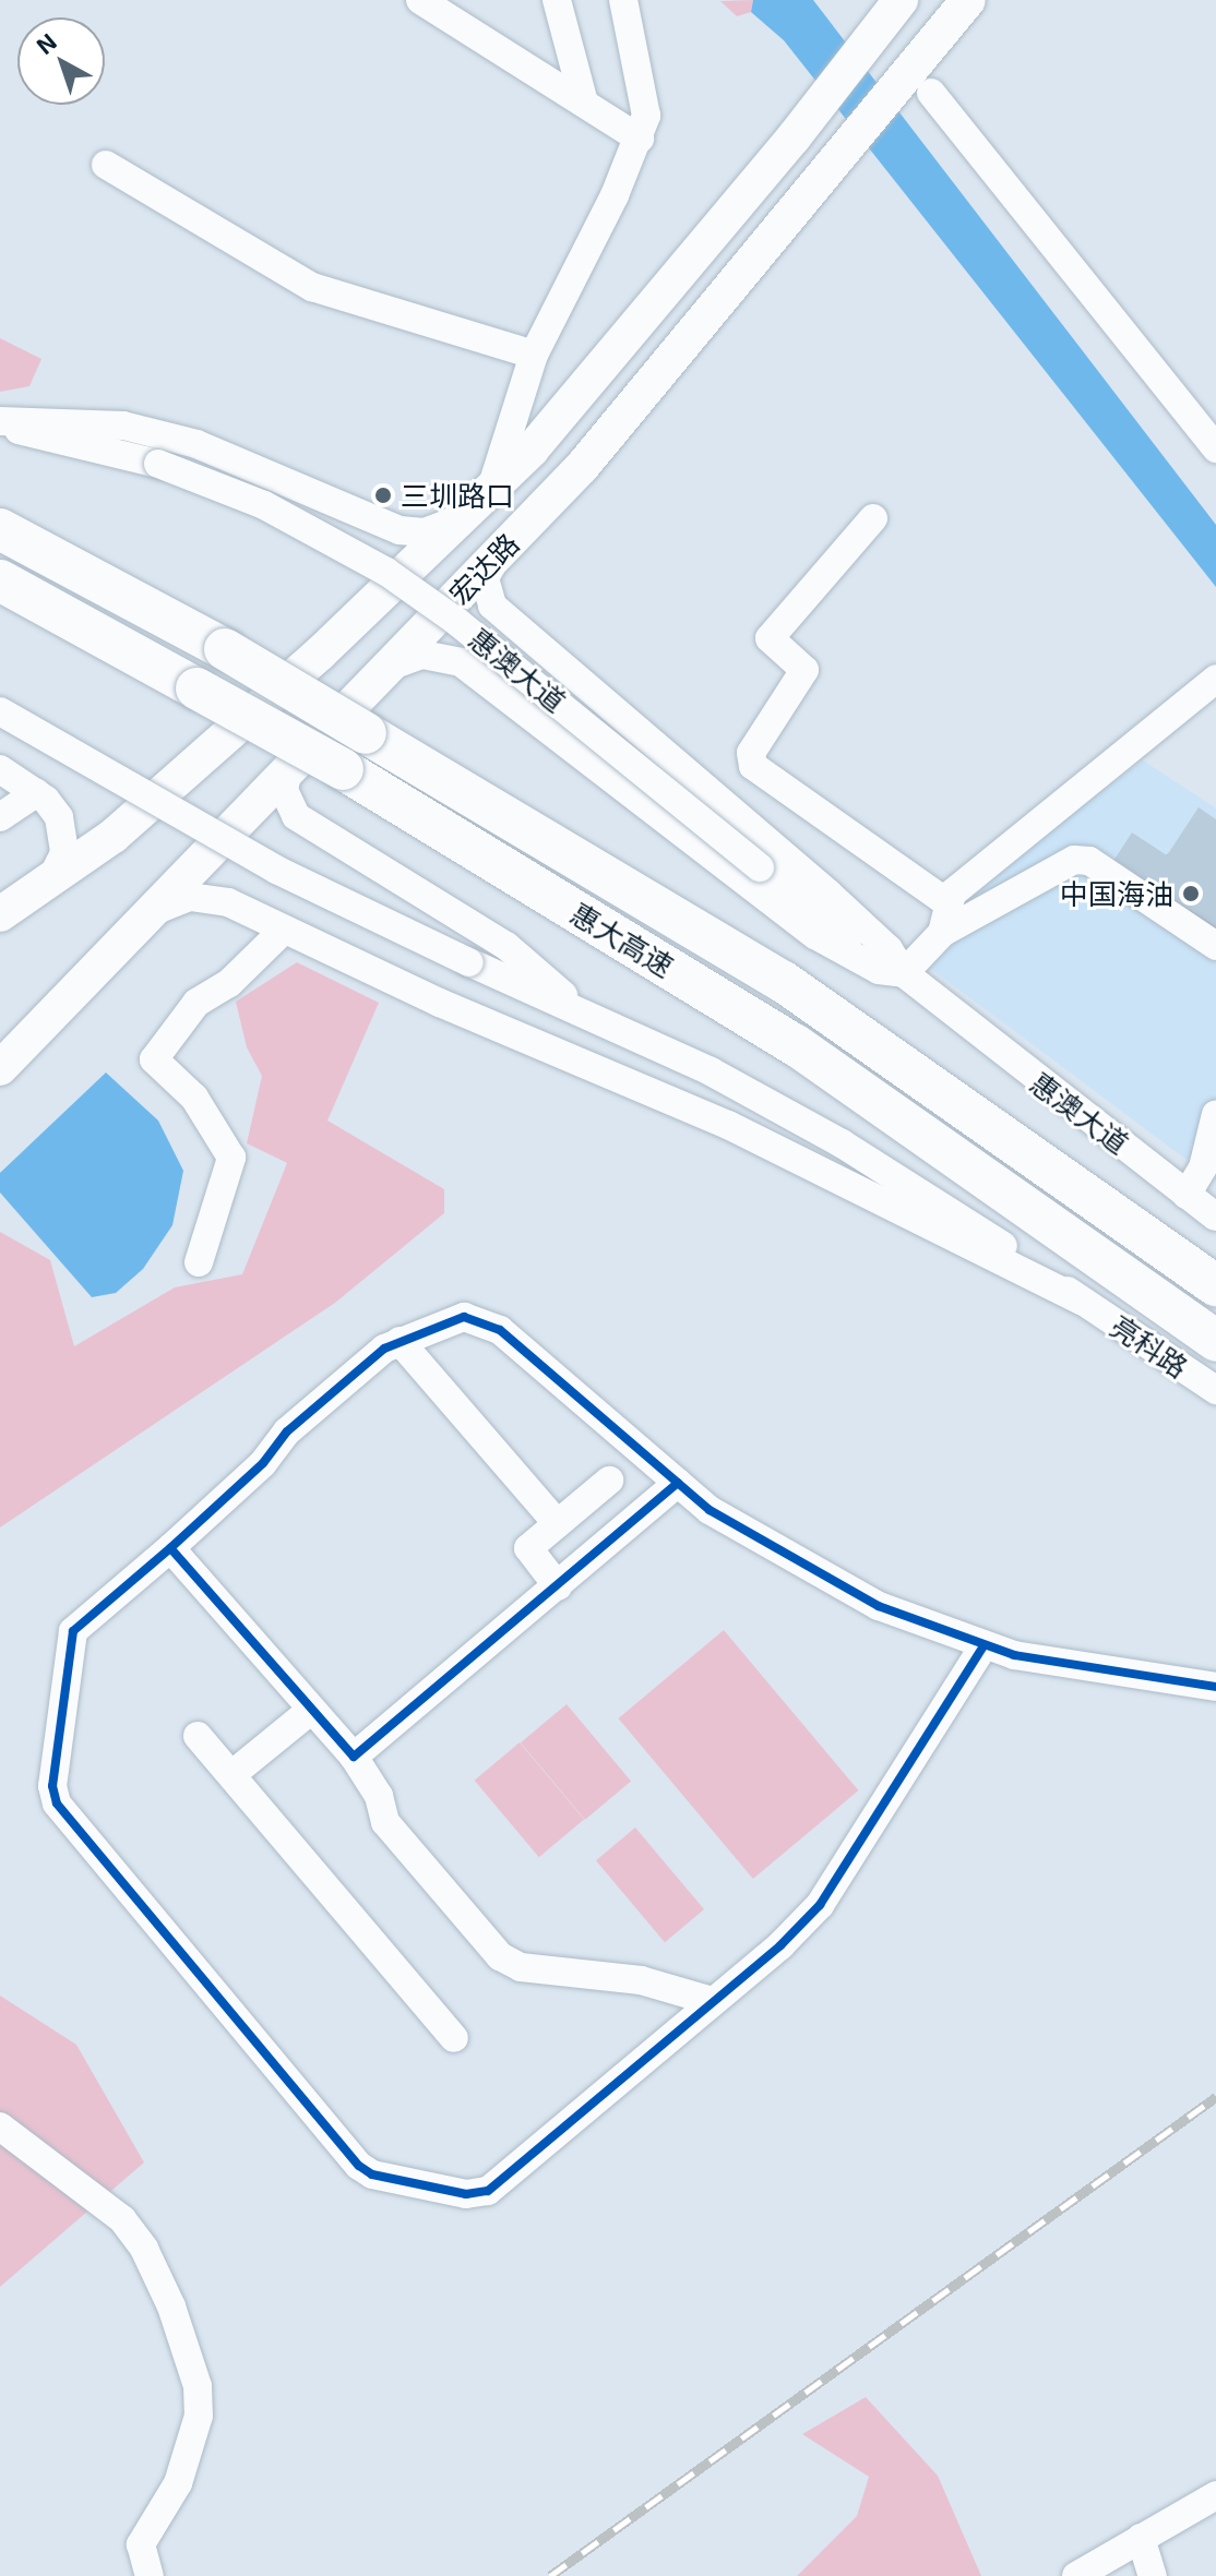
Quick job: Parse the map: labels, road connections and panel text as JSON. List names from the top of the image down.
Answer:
{
  "streets": {
    "highway": ["惠大高速"],
    "main road": ["宏达路"],
    "street": ["惠澳大道", "亮科路"]
  },
  "places": ["三圳路口", "中国海油"],
  "north": "top left"
}
